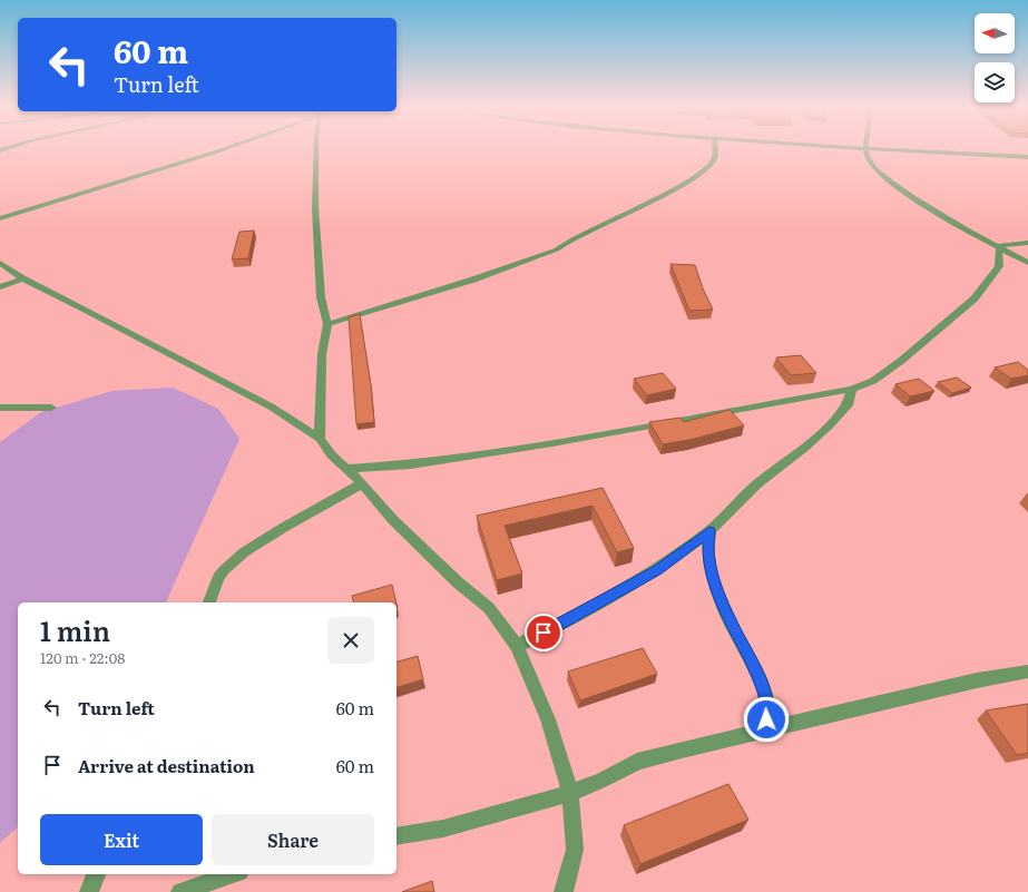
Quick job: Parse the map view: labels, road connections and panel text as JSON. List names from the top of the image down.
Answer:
{
  "north": "left",
  "page": {
    "turn": ["60 m", "Turn left"],
    "heading": ["1 min", "120 m · 22:08"],
    "list": [
      {
        "name": "Turn left",
        "value": "60 m"
      },
      {
        "name": "Arrive at destination",
        "value": "60 m"
      }
    ],
    "buttons": ["Exit", "Share"]
  }
}
